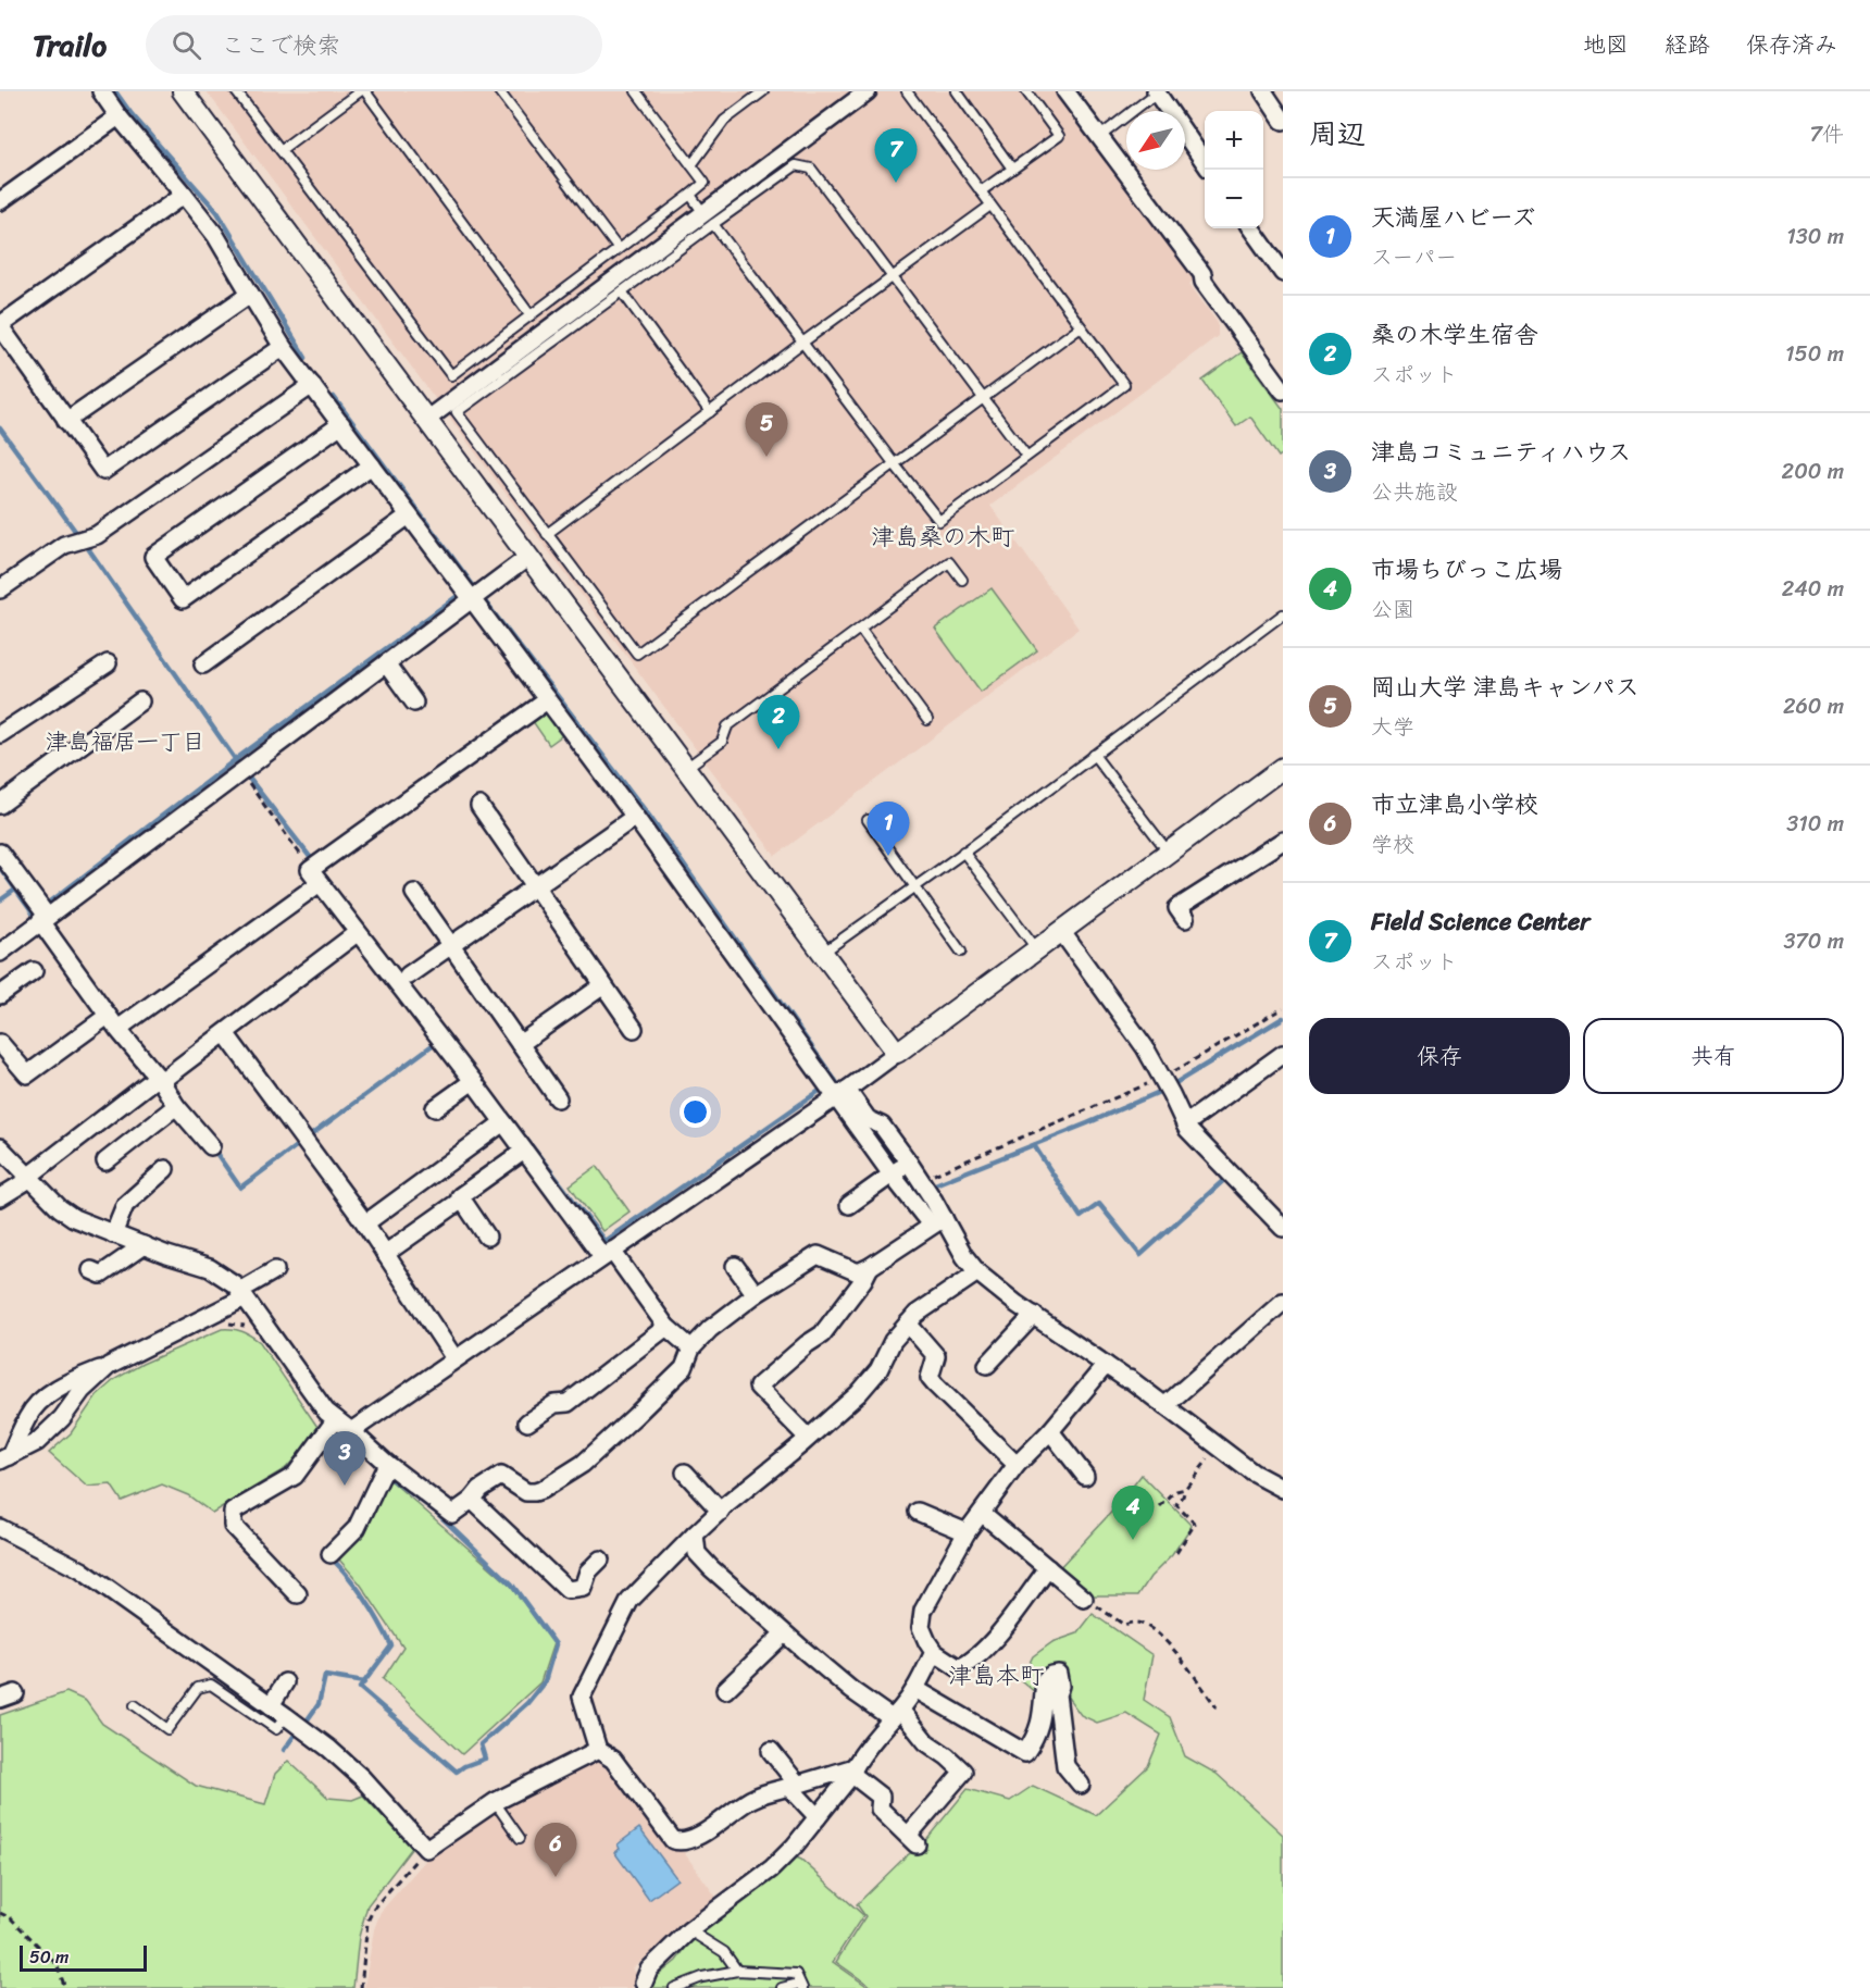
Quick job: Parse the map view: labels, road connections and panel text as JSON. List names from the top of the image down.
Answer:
{
  "districts": ["津島桑の木町", "津島福居一丁目", "津島本町"],
  "scale_bar": "50 m",
  "north": "bottom left",
  "page": {
    "header": "Trailo",
    "search": "ここで検索",
    "nav": ["地図", "経路", "保存済み"],
    "heading": ["周辺", "7件"],
    "map_buttons": ["+", "−"],
    "pins": [
      "7",
      "5",
      "2",
      "1",
      "3",
      "4",
      "6"
    ],
    "list": [
      {
        "mark": "1",
        "name": "天満屋ハビーズ",
        "note": "スーパー",
        "value": "130 m"
      },
      {
        "mark": "2",
        "name": "桑の木学生宿舎",
        "note": "スポット",
        "value": "150 m"
      },
      {
        "mark": "3",
        "name": "津島コミュニティハウス",
        "note": "公共施設",
        "value": "200 m"
      },
      {
        "mark": "4",
        "name": "市場ちびっこ広場",
        "note": "公園",
        "value": "240 m"
      },
      {
        "mark": "5",
        "name": "岡山大学 津島キャンパス",
        "note": "大学",
        "value": "260 m"
      },
      {
        "mark": "6",
        "name": "市立津島小学校",
        "note": "学校",
        "value": "310 m"
      },
      {
        "mark": "7",
        "name": "Field Science Center",
        "note": "スポット",
        "value": "370 m"
      }
    ],
    "buttons": ["保存", "共有"],
    "scale": "50 m"
  }
}
